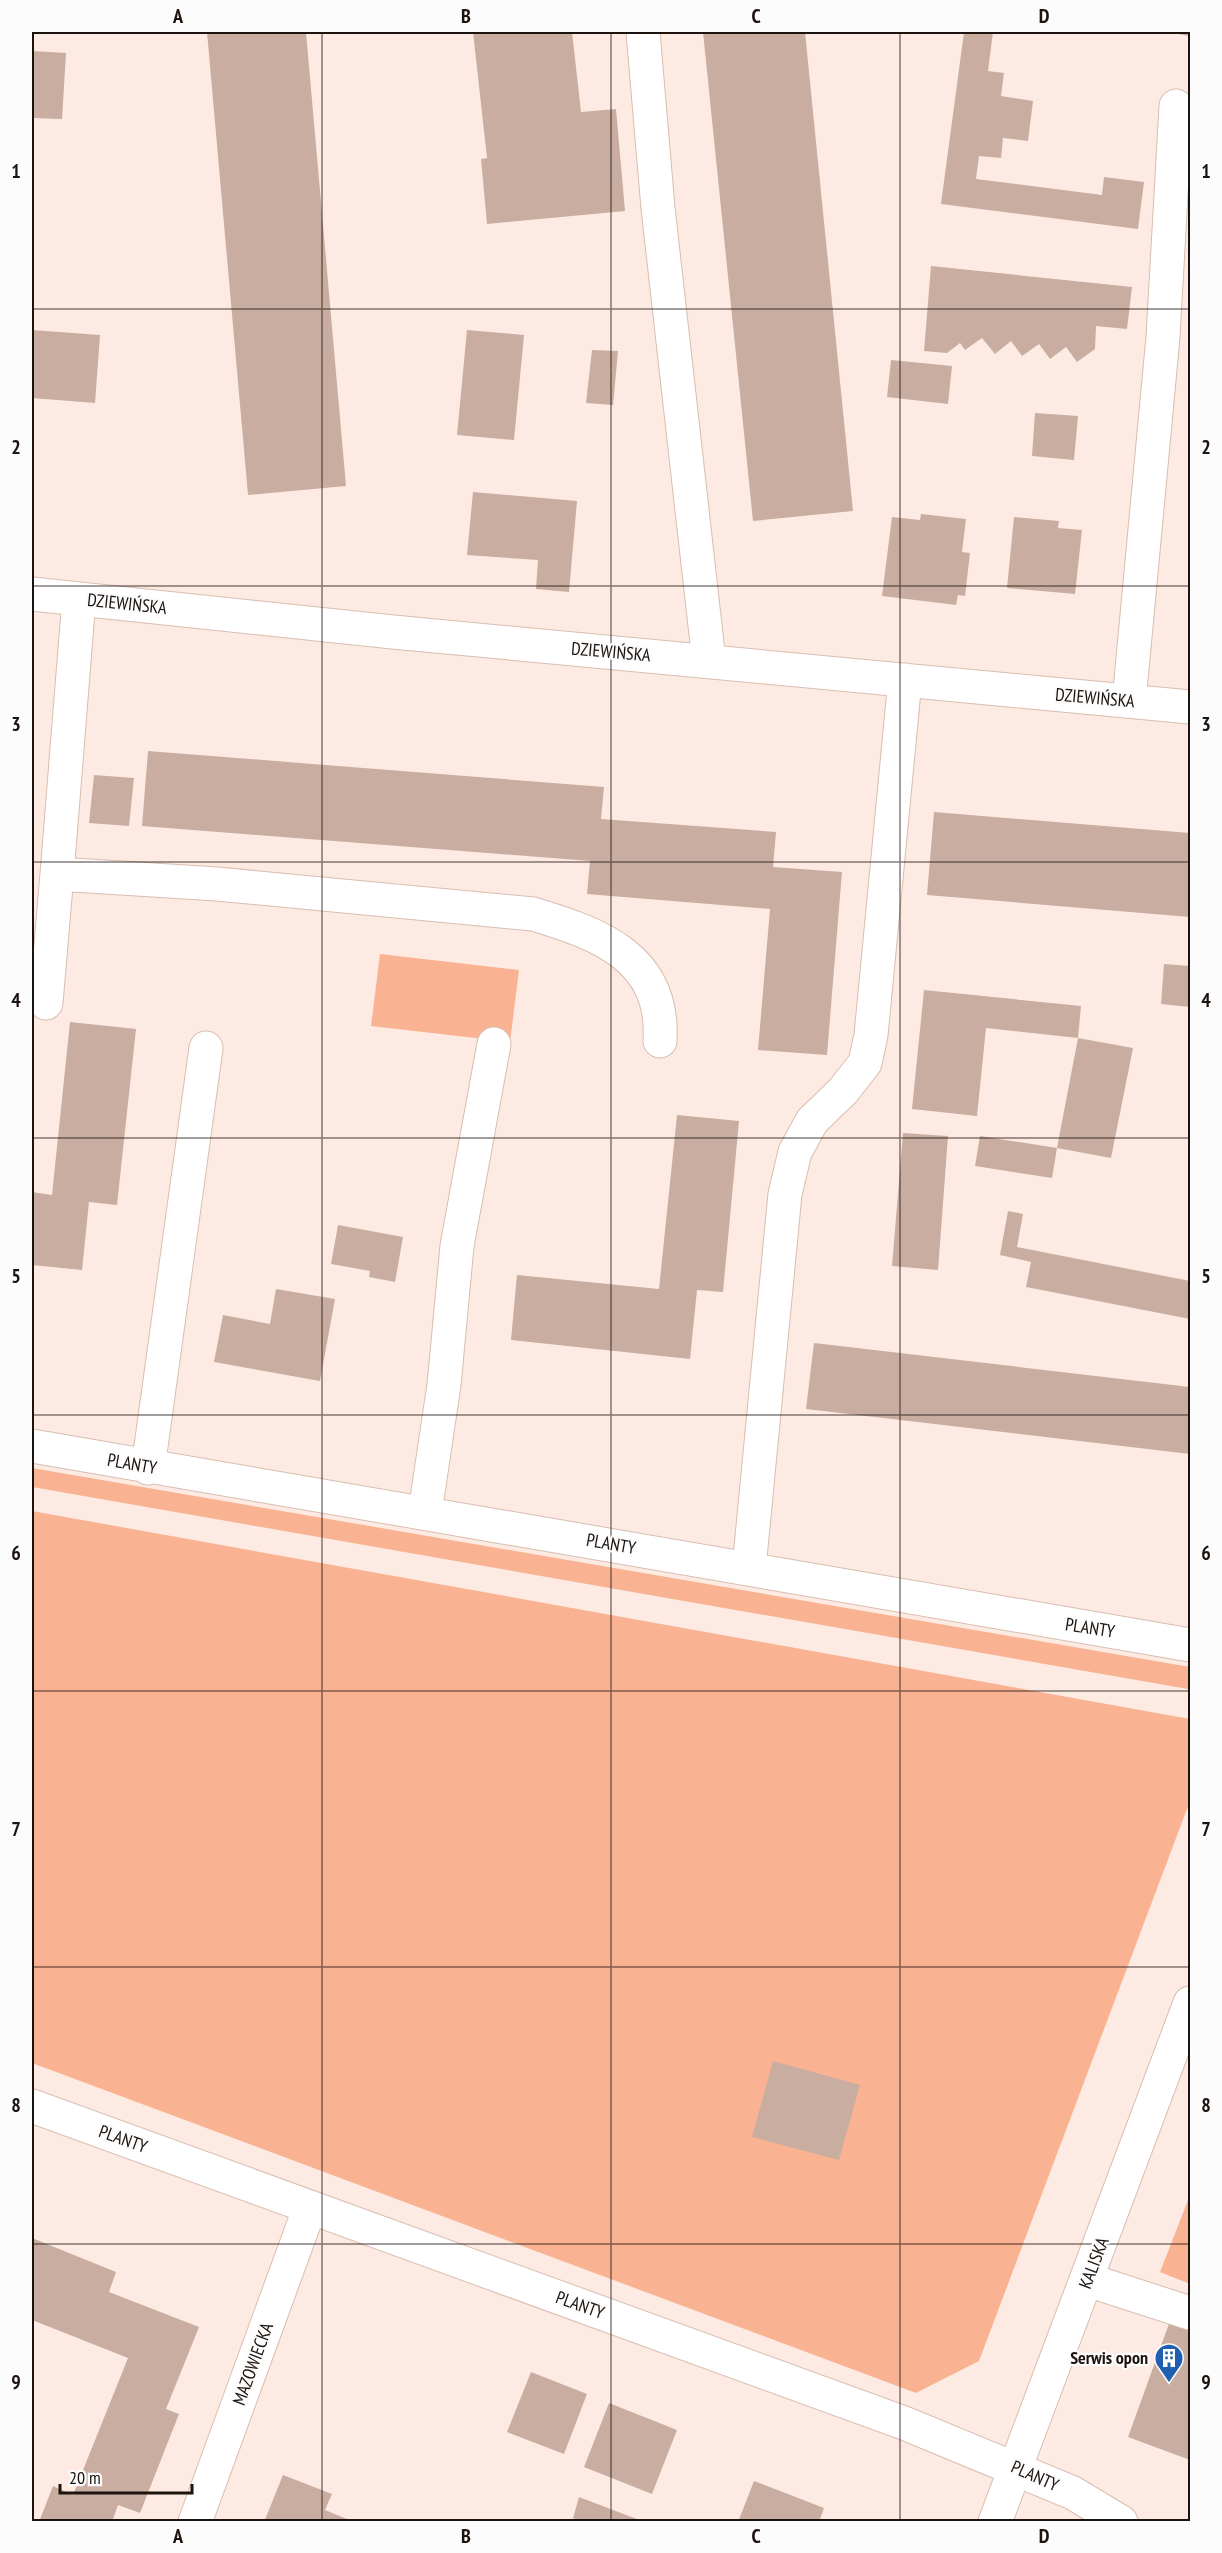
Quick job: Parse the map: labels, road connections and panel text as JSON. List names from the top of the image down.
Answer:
{
  "streets": {
    "street": [
      "DZIEWIŃSKA",
      "PLANTY",
      "KALISKA",
      "MAZOWIECKA"
    ]
  },
  "crossings": [
    ["PLANTY", "KALISKA"],
    ["PLANTY", "MAZOWIECKA"]
  ],
  "places": {
    "building": ["Serwis opon"]
  },
  "scale_bar": "20 m",
  "grid": {
    "columns": [
      "A",
      "B",
      "C",
      "D"
    ],
    "rows": [
      "1",
      "2",
      "3",
      "4",
      "5",
      "6",
      "7",
      "8",
      "9"
    ]
  }
}
